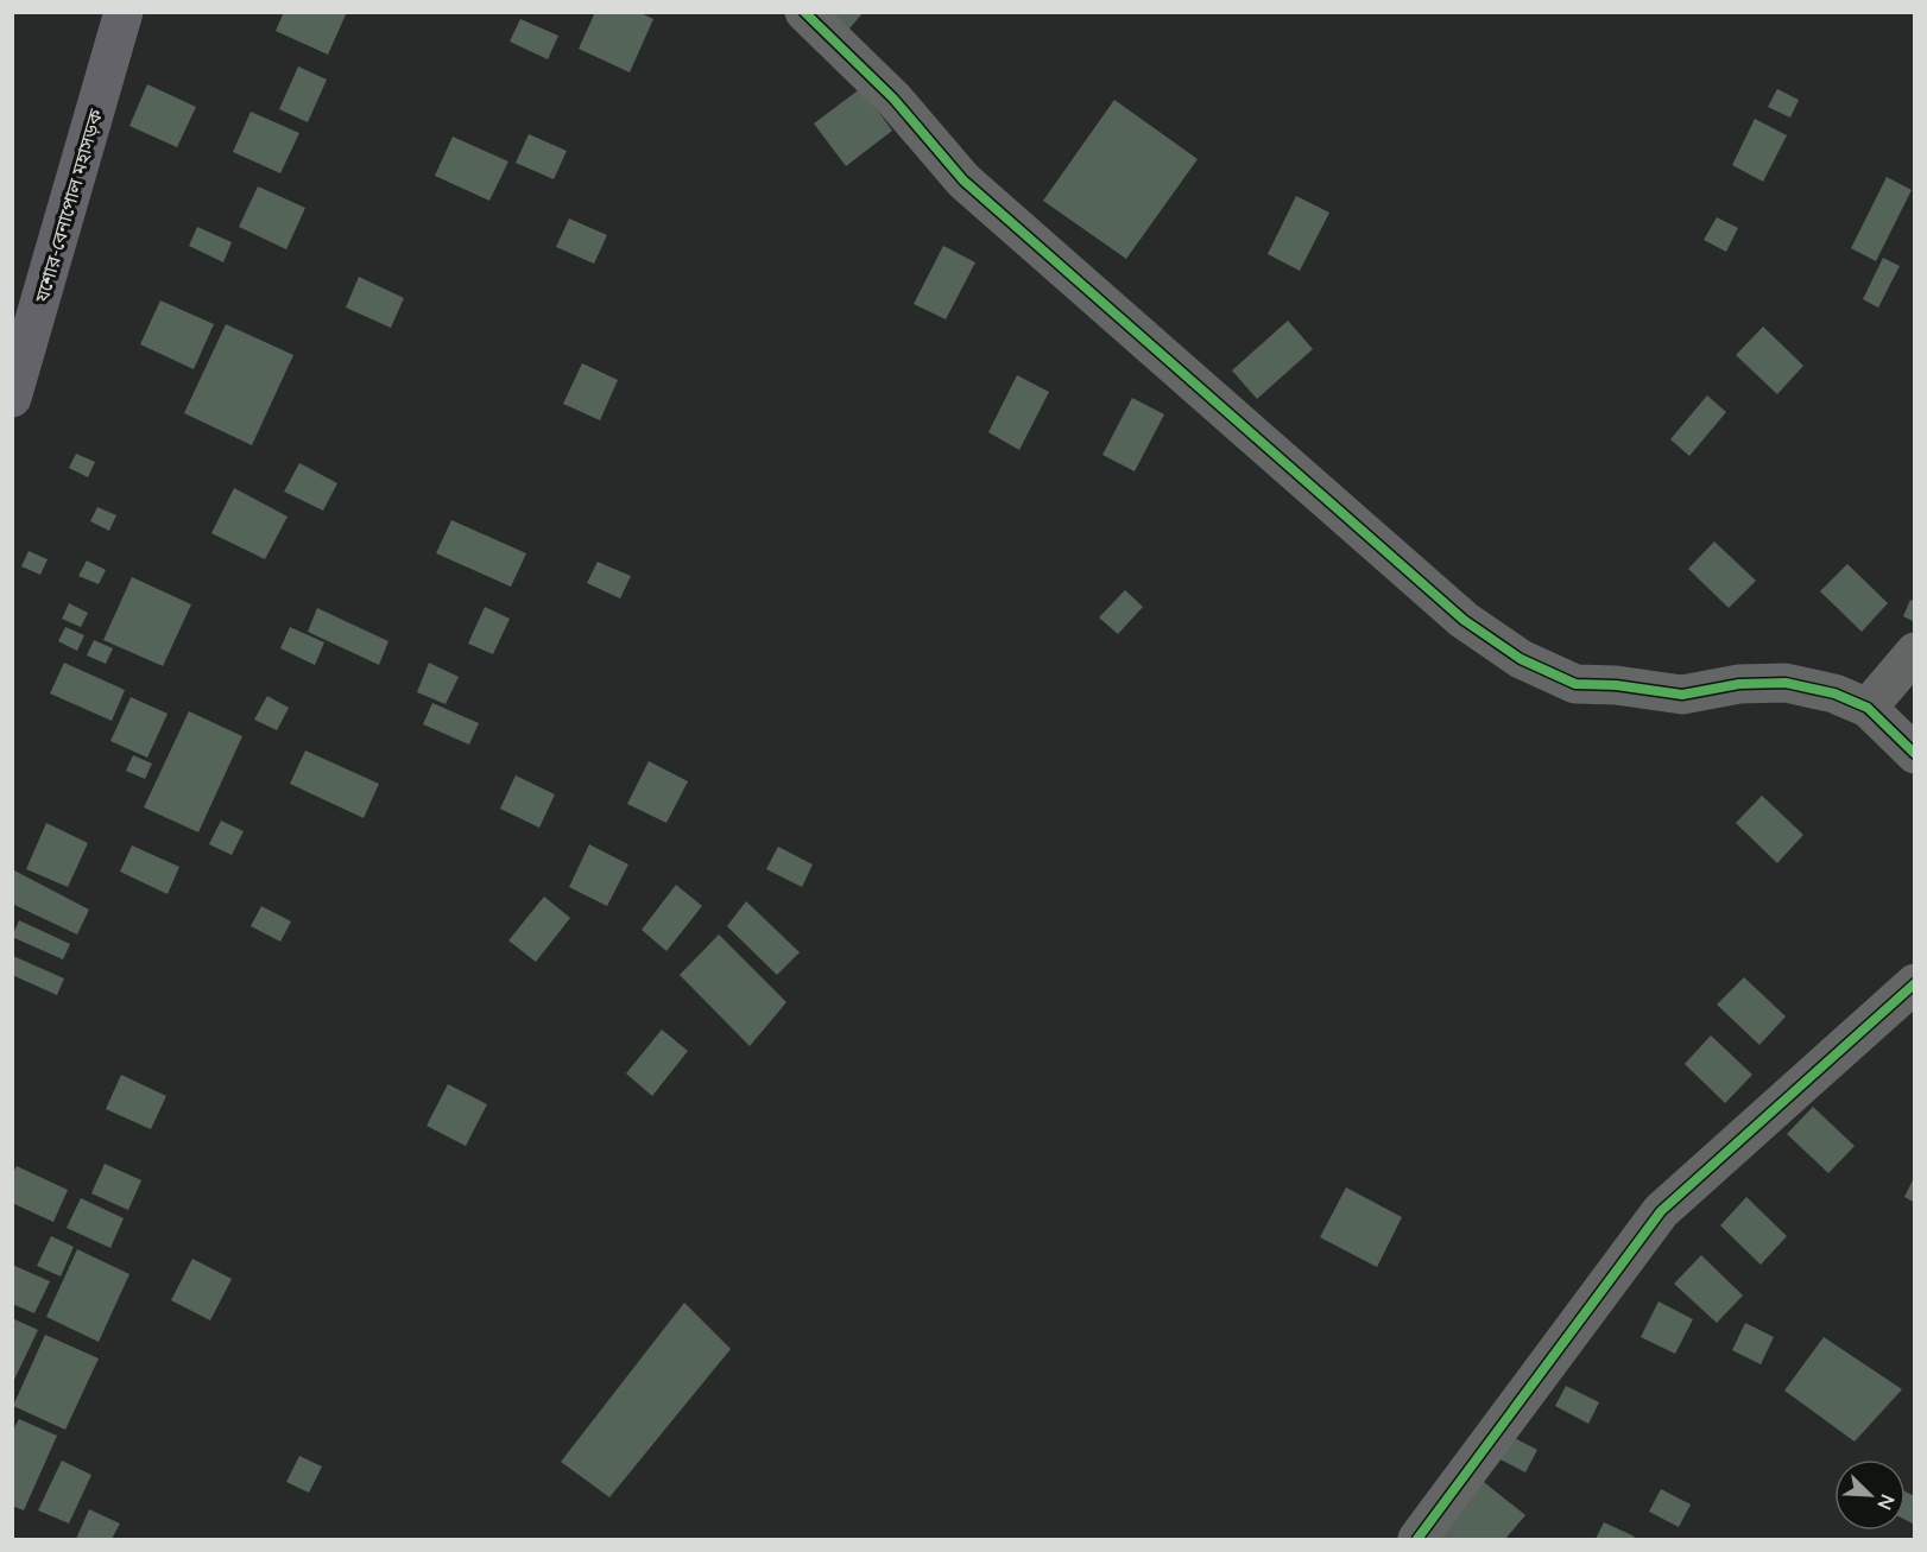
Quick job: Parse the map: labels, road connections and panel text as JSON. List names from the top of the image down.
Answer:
{
  "streets": {
    "highway": ["যশোর-বেনাপোল মহাসড়ক"]
  },
  "north": "bottom right"
}
